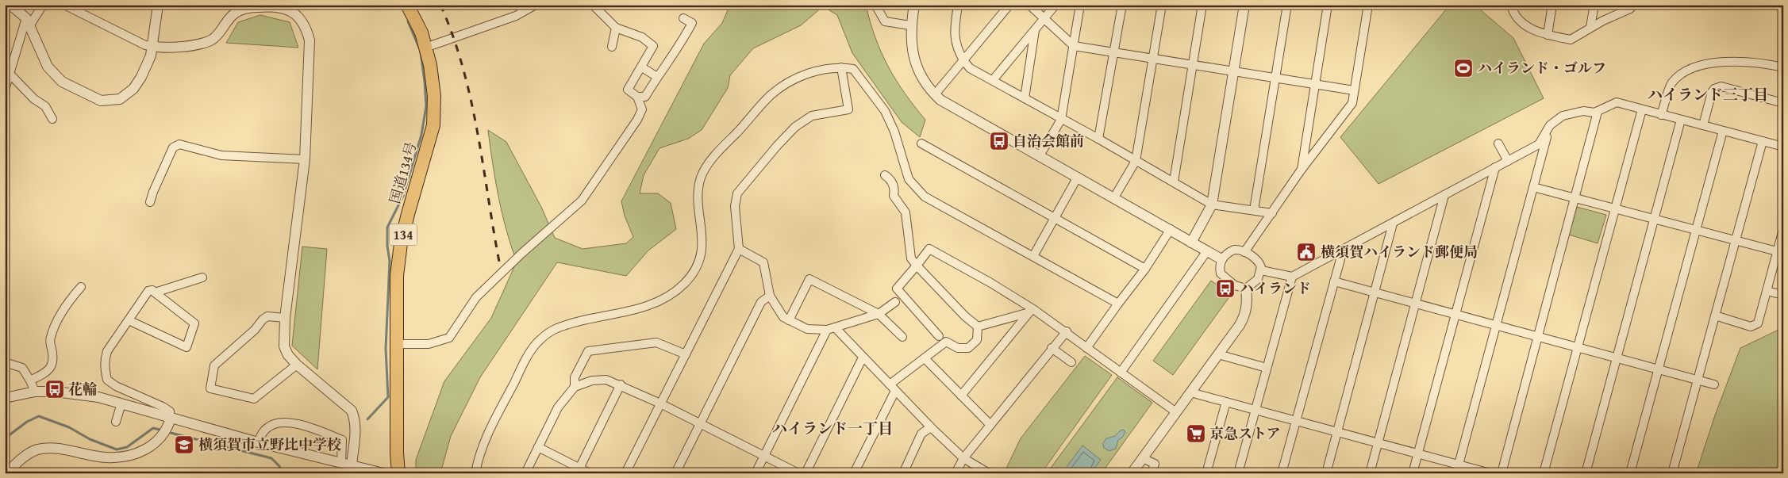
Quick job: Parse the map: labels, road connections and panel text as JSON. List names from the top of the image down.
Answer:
{
  "streets": {
    "highway": ["国道134号", "134"]
  },
  "districts": ["ハイランド三丁目", "ハイランド一丁目"],
  "places": {
    "sports": ["ハイランド・ゴルフ"],
    "bus stop": ["自治会館前", "ハイランド", "花輪"],
    "public building": ["横須賀ハイランド郵便局"],
    "supermarket": ["京急ストア"],
    "school or university": ["横須賀市立野比中学校"]
  }
}
